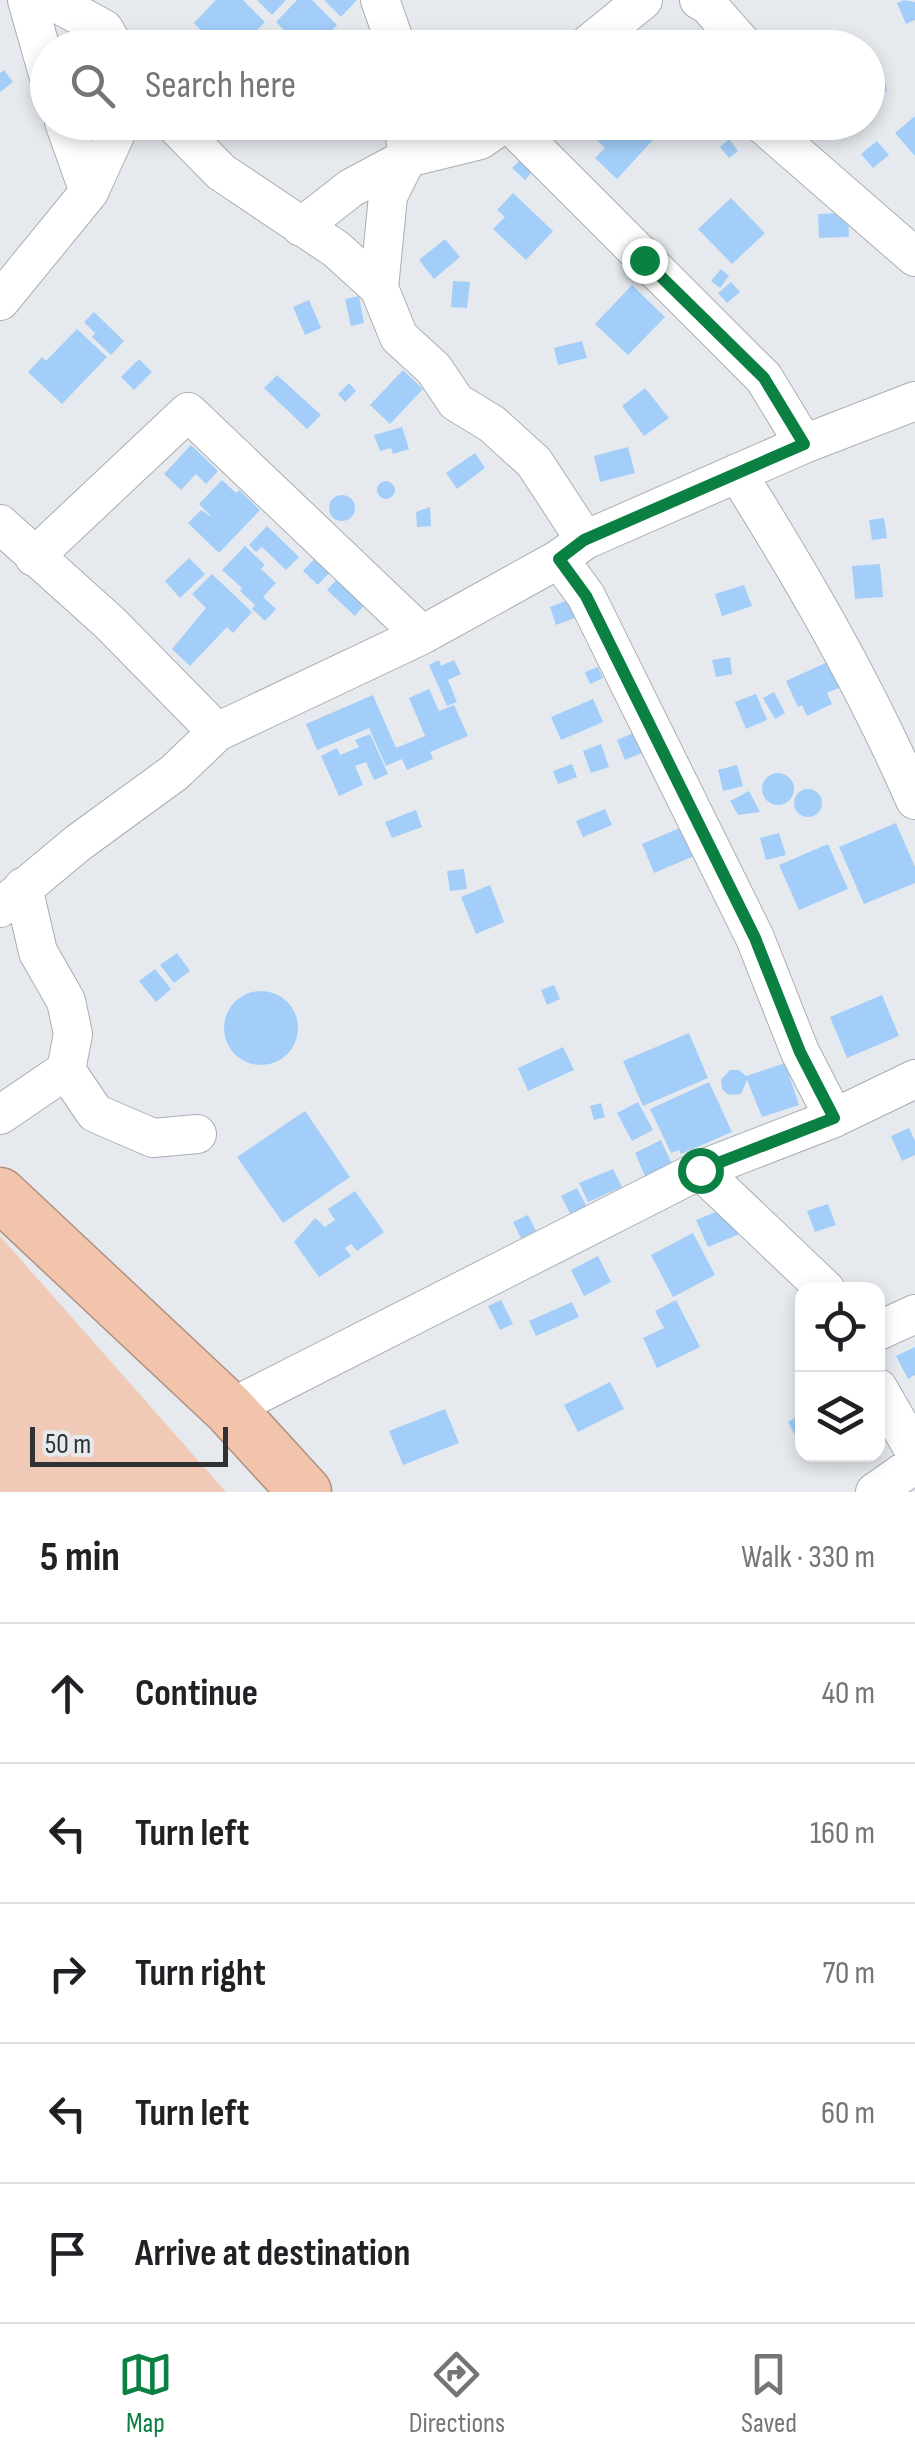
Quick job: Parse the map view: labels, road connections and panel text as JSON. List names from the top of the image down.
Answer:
{
  "scale_bar": "50 m",
  "page": {
    "search": "Search here",
    "scale": "50 m",
    "heading": ["5 min", "Walk · 330 m"],
    "list": [
      ["Continue", "40 m"],
      ["Turn left", "160 m"],
      ["Turn right", "70 m"],
      ["Turn left", "60 m"],
      "Arrive at destination"
    ],
    "nav": ["Map", "Directions", "Saved"]
  }
}
